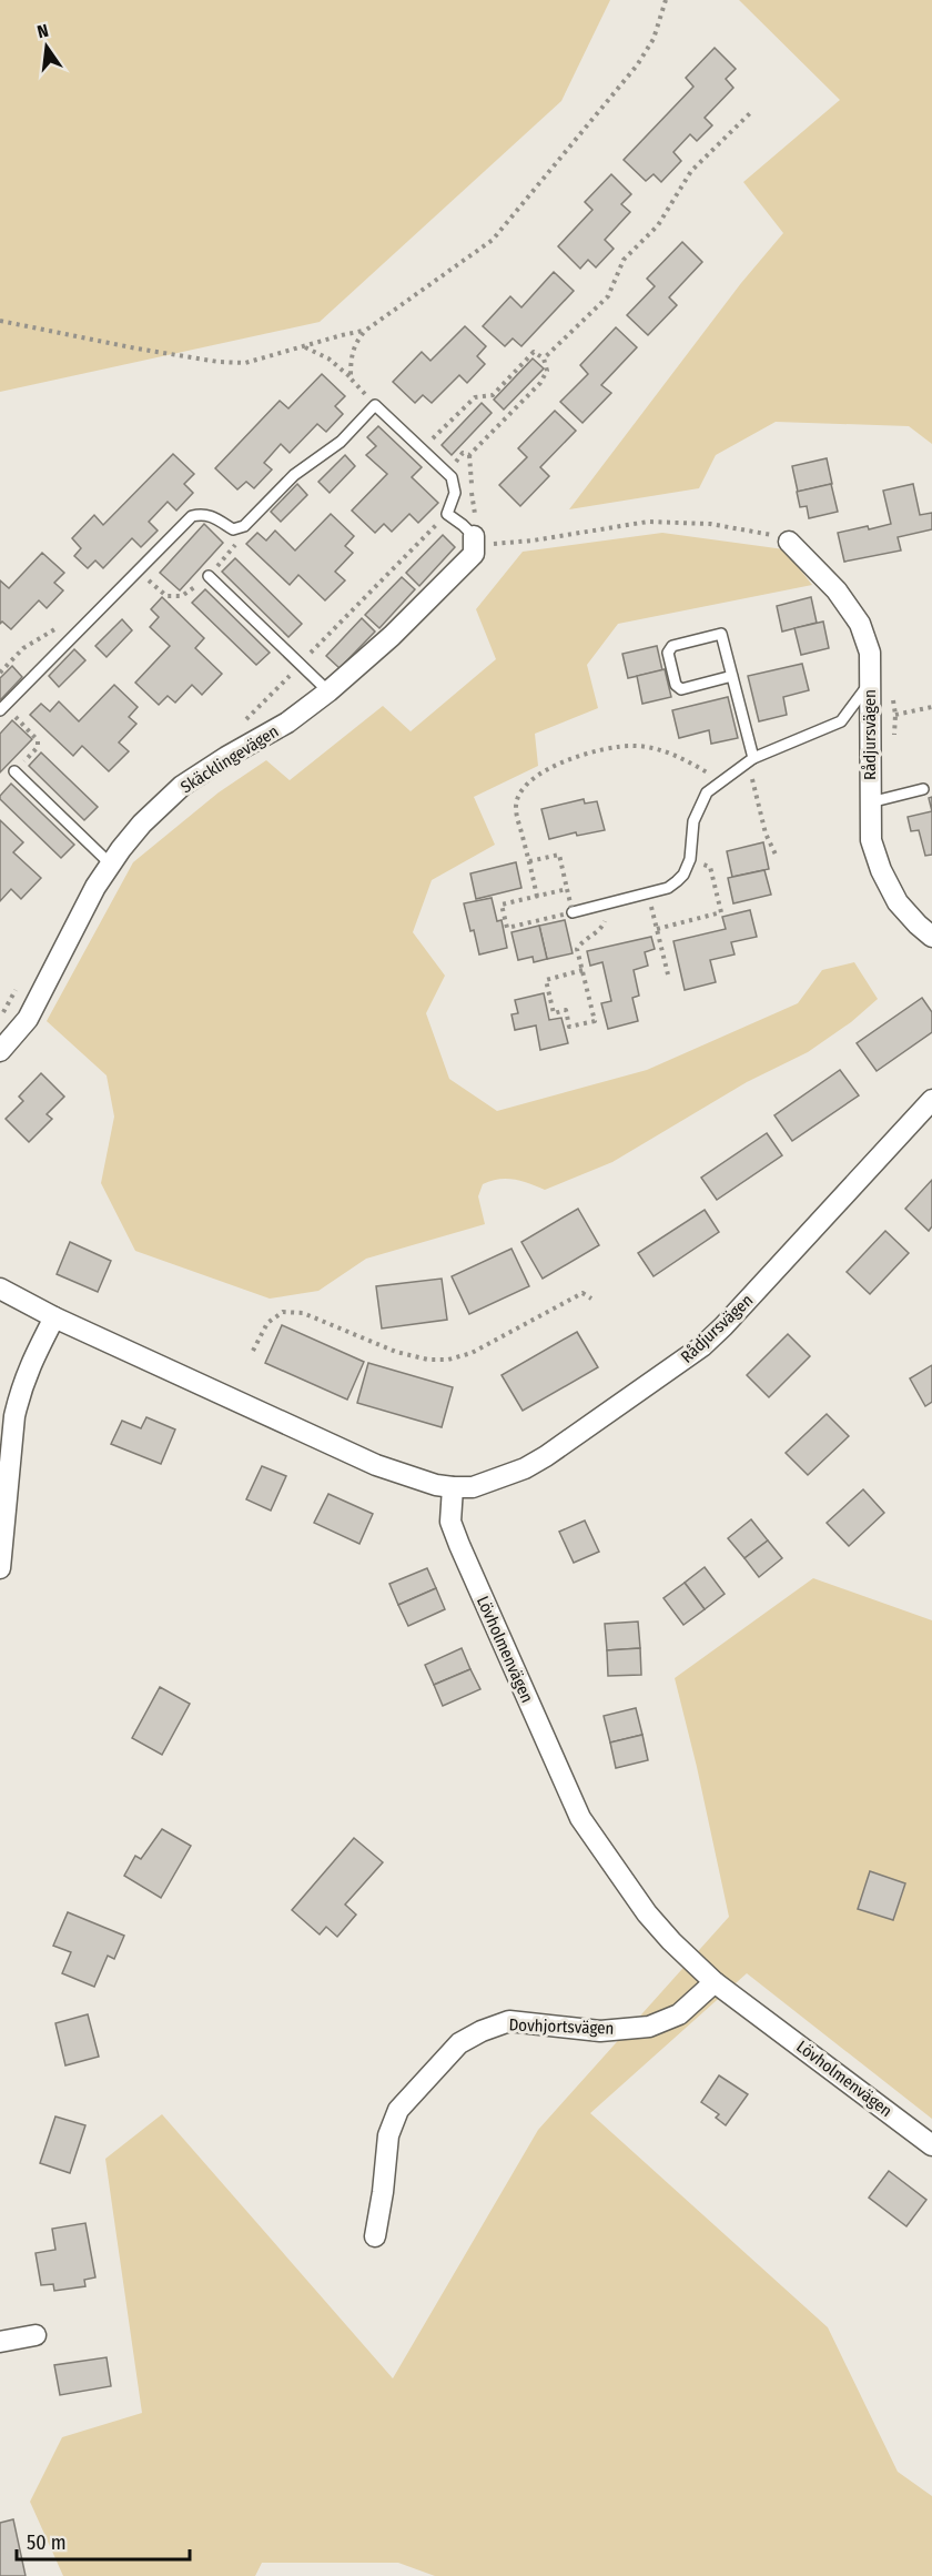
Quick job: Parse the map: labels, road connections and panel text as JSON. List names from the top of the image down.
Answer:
{
  "streets": {
    "street": [
      "Rådjursvägen",
      "Skäcklingevägen",
      "Lövholmenvägen",
      "Dovhjortsvägen"
    ]
  },
  "crossings": [
    ["Rådjursvägen", "Lövholmenvägen"],
    ["Lövholmenvägen", "Dovhjortsvägen"]
  ],
  "scale_bar": "50 m",
  "north": "top"
}
